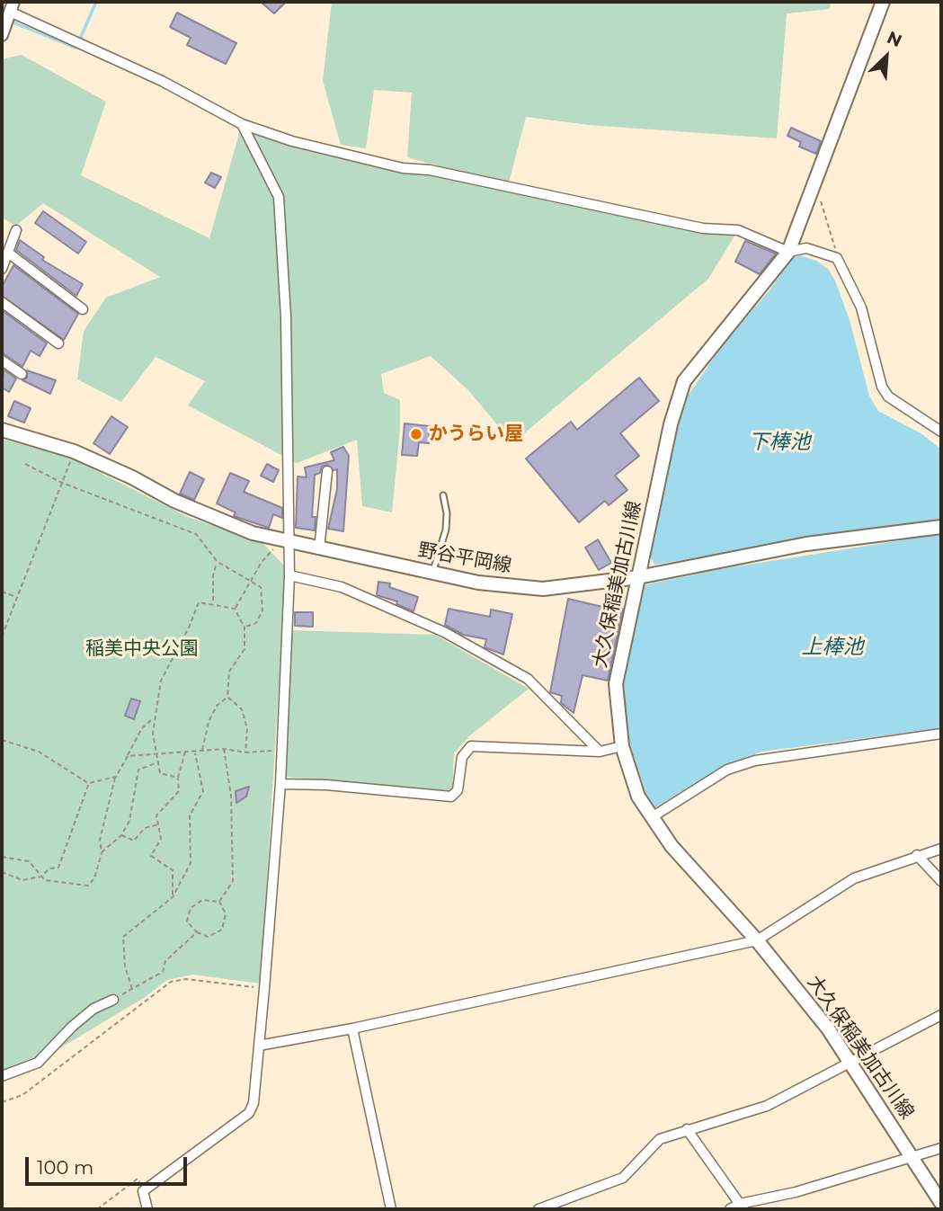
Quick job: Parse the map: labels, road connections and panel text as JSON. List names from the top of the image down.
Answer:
{
  "streets": {
    "main road": ["野谷平岡線", "大久保稲美加古川線"]
  },
  "crossings": [
    ["野谷平岡線", "大久保稲美加古川線"]
  ],
  "water": ["下棒池", "上棒池"],
  "parks": ["稲美中央公園"],
  "places": ["かうらい屋"],
  "scale_bar": "100 m",
  "north": "top right"
}
